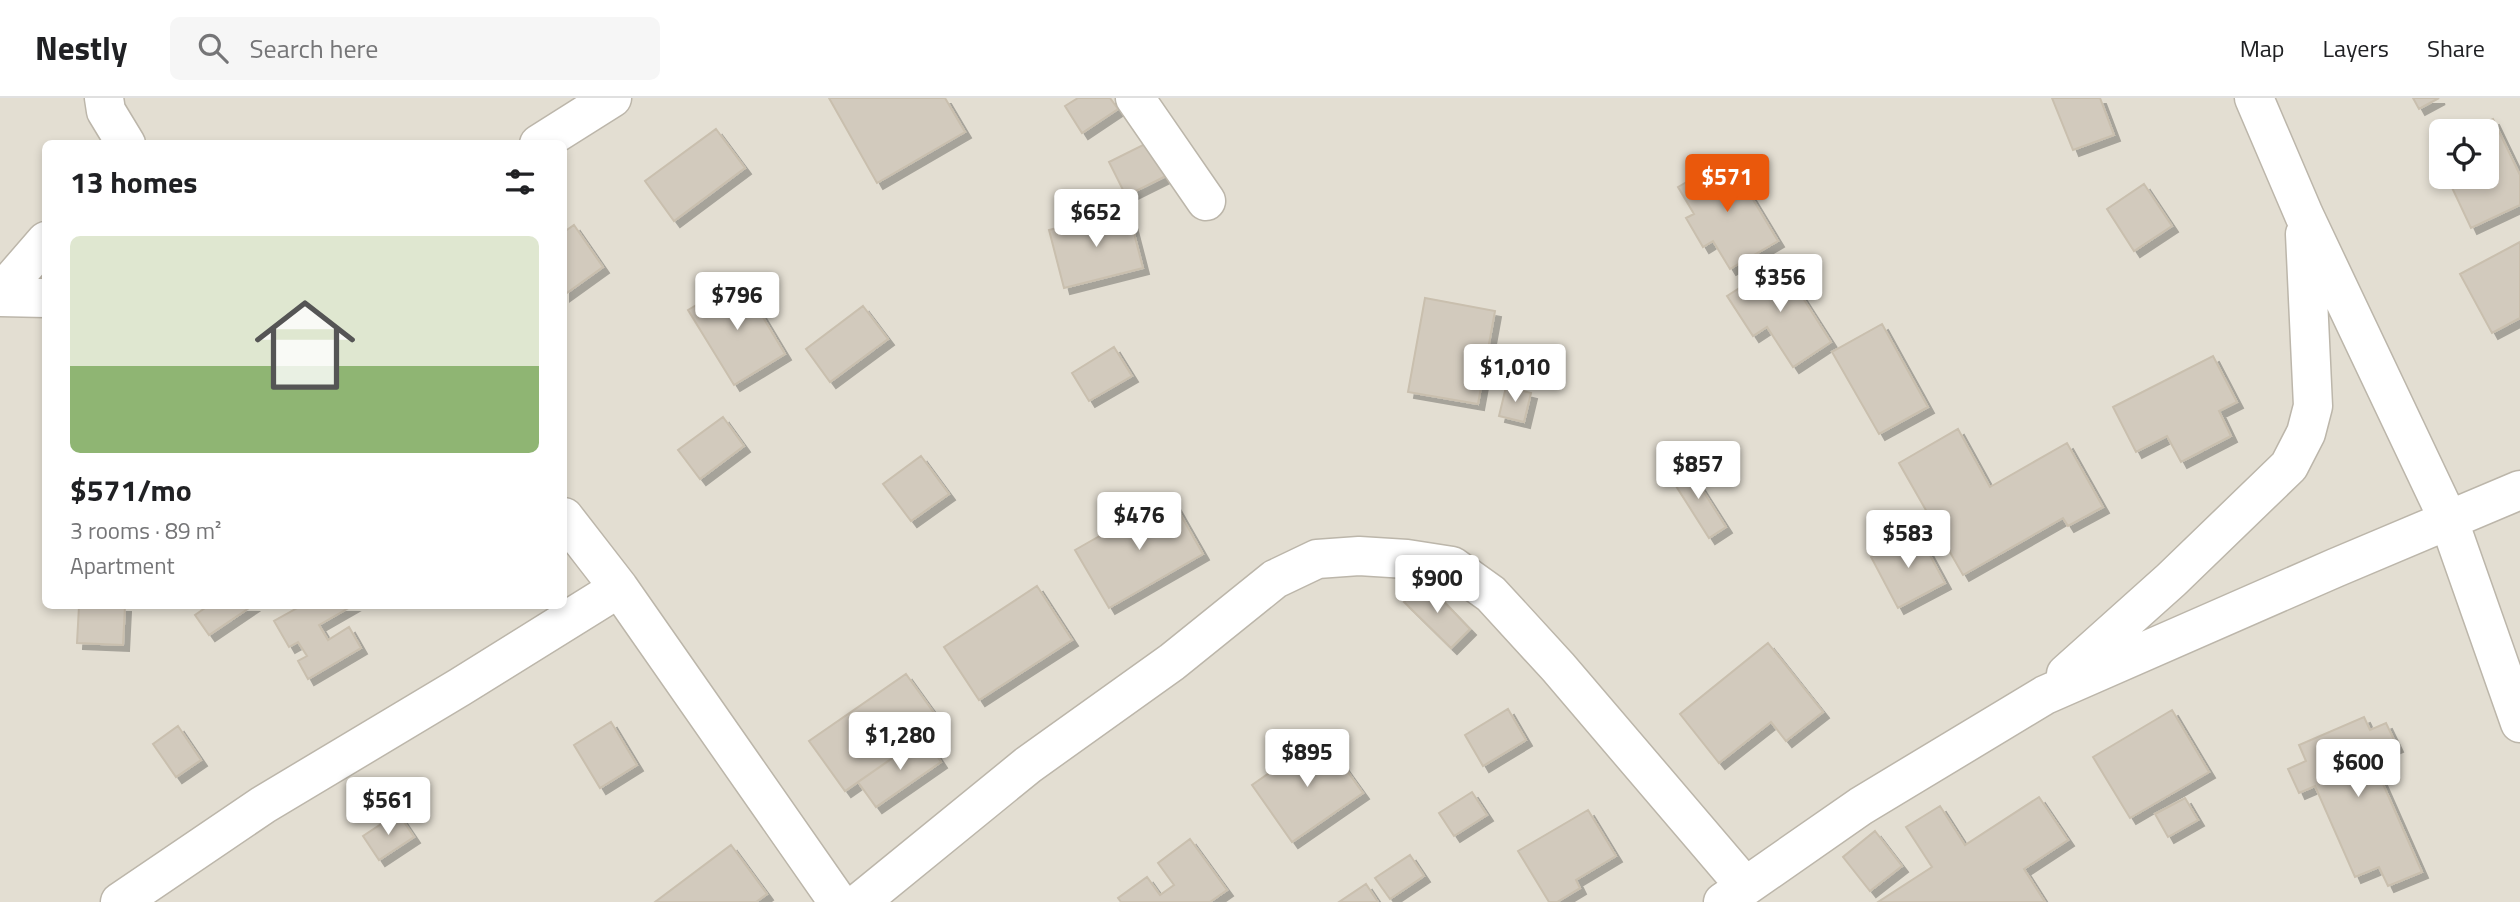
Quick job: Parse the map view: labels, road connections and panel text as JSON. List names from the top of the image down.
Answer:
{
  "page": {
    "header": "Nestly",
    "search": "Search here",
    "nav": ["Map", "Layers", "Share"],
    "heading": "13 homes",
    "price": [
      "$571",
      "$652",
      "$356",
      "$796",
      "$1,010",
      "$857",
      "$476",
      "$583",
      "$900",
      "$1,280",
      "$895",
      "$600",
      "$561"
    ],
    "list": [
      {
        "name": "$571/mo",
        "note": "3 rooms · 89 m² · Apartment"
      }
    ]
  }
}
